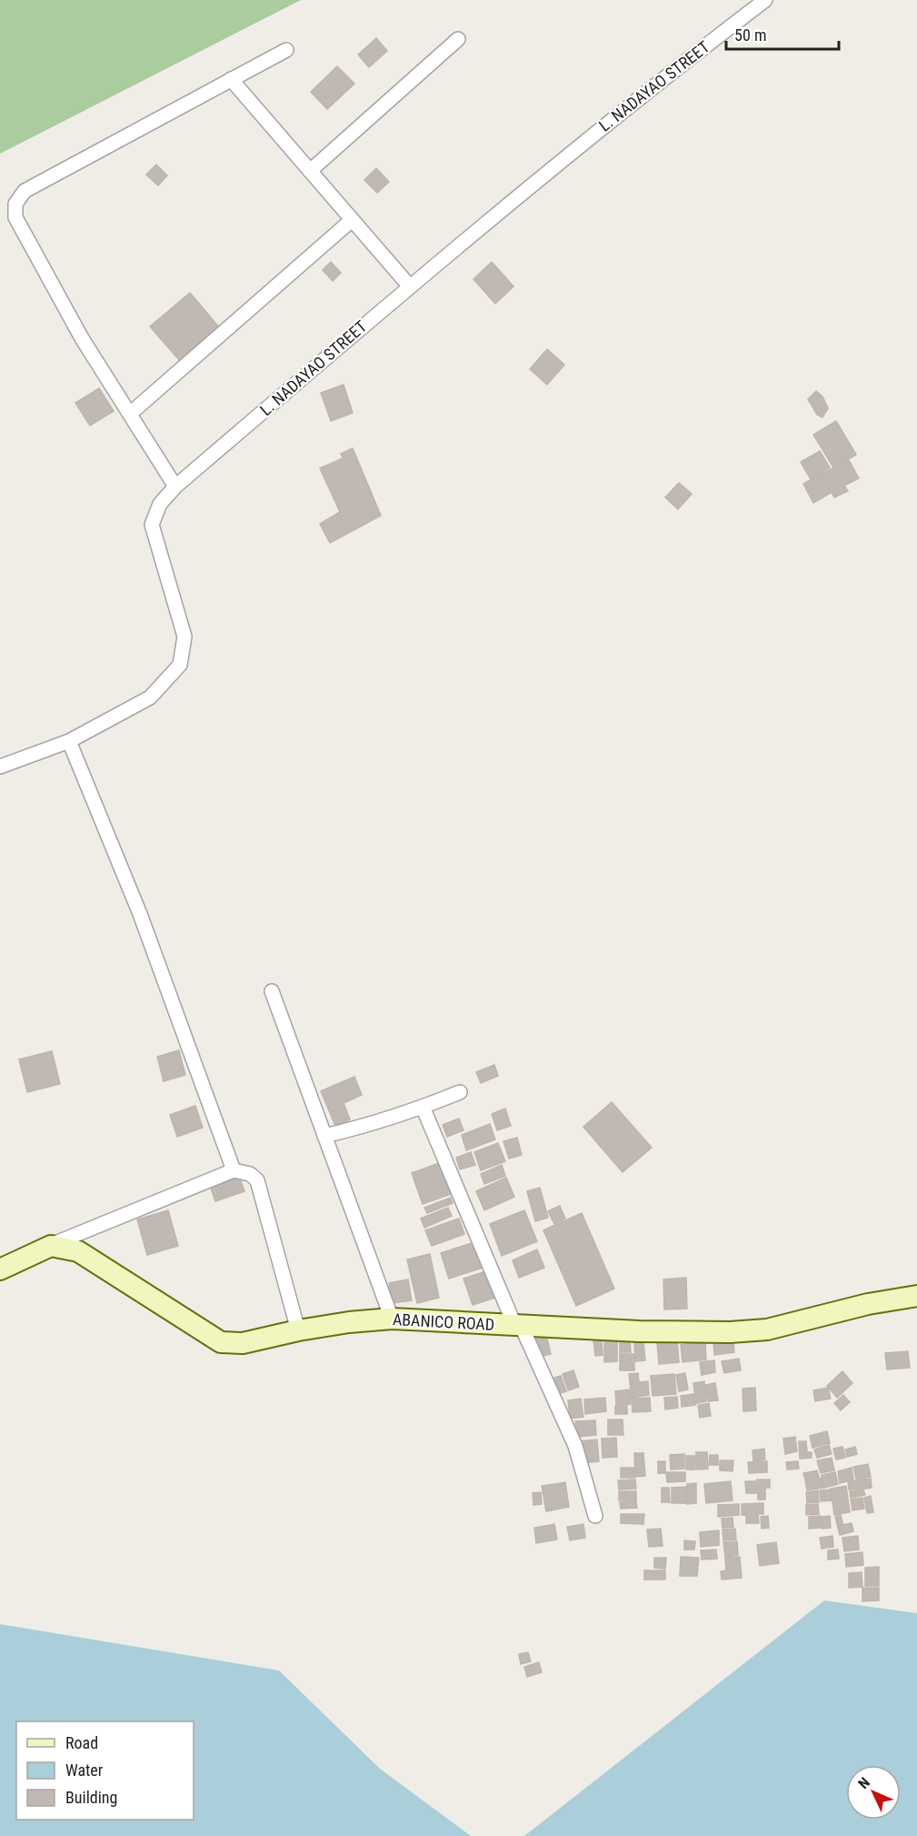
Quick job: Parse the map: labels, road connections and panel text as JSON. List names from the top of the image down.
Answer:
{
  "streets": {
    "street": ["L. NADAYAO STREET", "ABANICO ROAD"]
  },
  "legend": ["Road", "Water", "Building"],
  "scale_bar": "50 m",
  "north": "top left"
}
